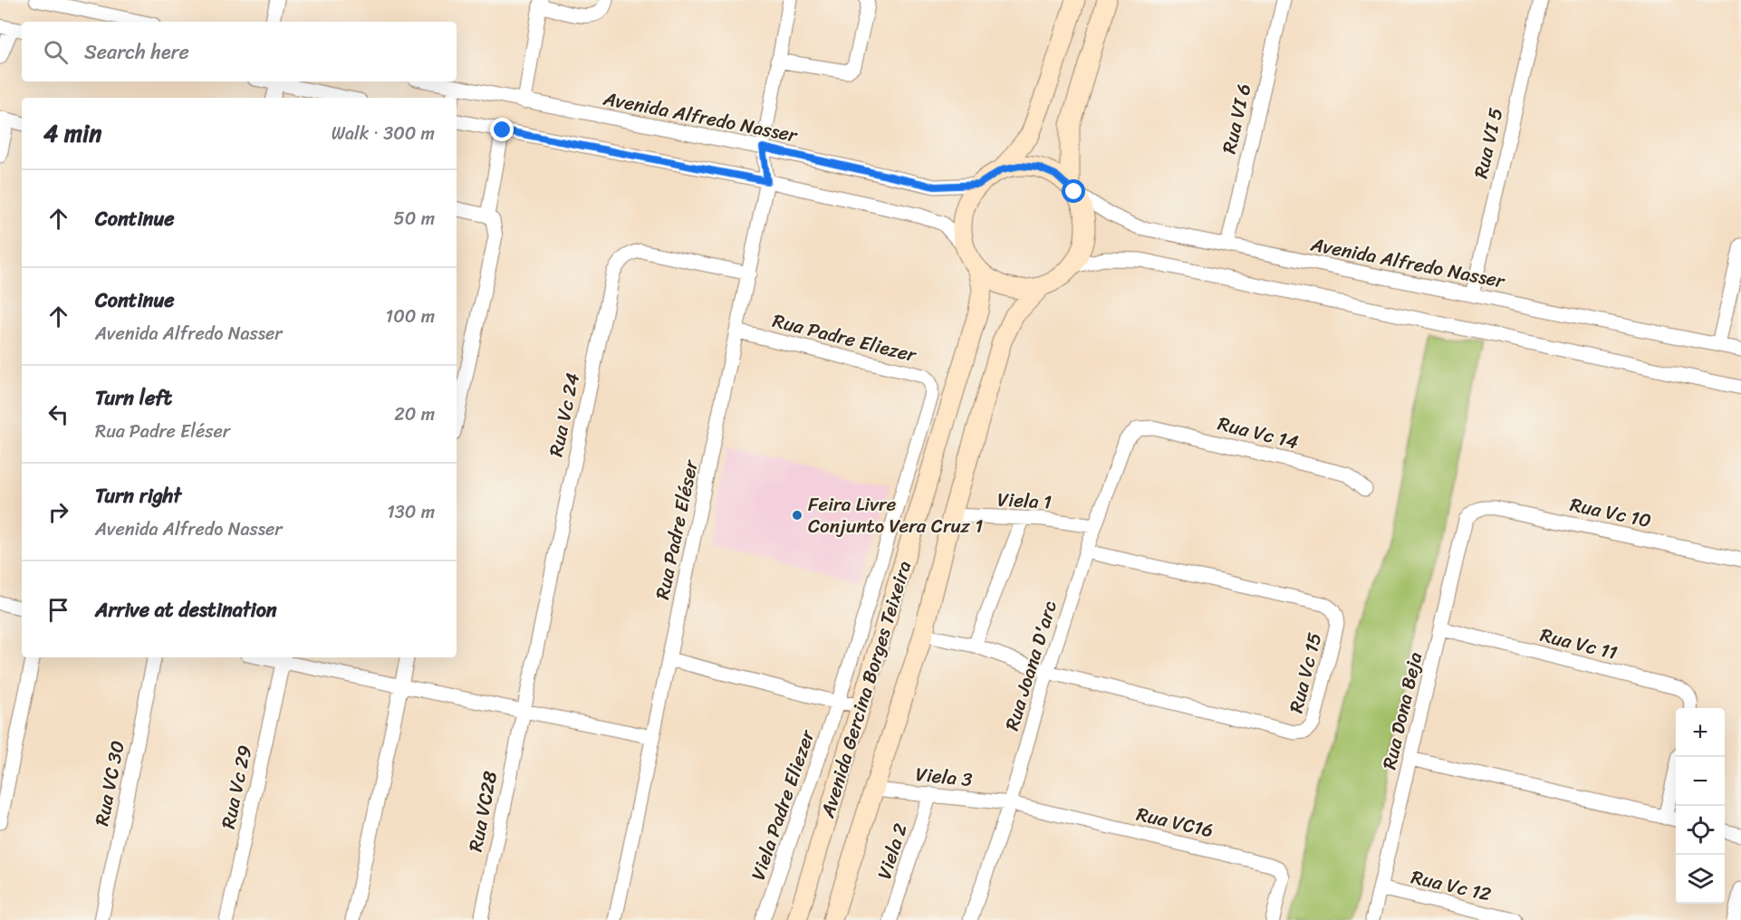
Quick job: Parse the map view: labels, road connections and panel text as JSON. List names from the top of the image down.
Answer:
{
  "streets": {
    "main road": ["Avenida Gercina Borges Teixeira"],
    "street": [
      "Avenida Alfredo Nasser",
      "Rua VI 6",
      "Rua VI 5",
      "Rua Padre Eliezer",
      "Rua Vc 24",
      "Rua Vc 14",
      "Viela 1",
      "Rua Vc 10",
      "Rua Padre Eléser",
      "Rua Vc 11",
      "Rua Joana D'arc",
      "Rua Vc 15",
      "Rua Dona Beja",
      "Viela 3",
      "Rua VC 30",
      "Rua Vc 29",
      "Viela Padre Eliezer",
      "Rua VC28",
      "Rua VC16",
      "Viela 2",
      "Rua Vc 12"
    ]
  },
  "crossings": [
    ["Avenida Alfredo Nasser", "Rua VI 6"],
    ["Avenida Alfredo Nasser", "Rua VI 5"],
    ["Avenida Alfredo Nasser", "Rua Padre Eléser"],
    ["Avenida Alfredo Nasser", "Avenida Gercina Borges Teixeira"],
    ["Rua Padre Eliezer", "Rua Padre Eléser"],
    ["Rua Padre Eliezer", "Viela Padre Eliezer"],
    ["Rua Vc 24", "Rua Padre Eléser"],
    ["Rua Vc 24", "Rua VC28"],
    ["Rua Vc 14", "Rua Joana D'arc"],
    ["Viela 1", "Rua Joana D'arc"],
    ["Viela 1", "Avenida Gercina Borges Teixeira"],
    ["Rua Vc 10", "Rua Dona Beja"],
    ["Rua Vc 11", "Rua Dona Beja"],
    ["Rua Joana D'arc", "Rua Vc 15"],
    ["Rua Joana D'arc", "Viela 3"],
    ["Rua Joana D'arc", "Rua VC16"],
    ["Avenida Gercina Borges Teixeira", "Viela 3"],
    ["Rua Dona Beja", "Rua Vc 12"],
    ["Viela 3", "Rua VC16"],
    ["Viela 3", "Viela 2"]
  ],
  "places": ["Feira Livre Conjunto Vera Cruz 1"],
  "page": {
    "search": "Search here",
    "heading": ["4 min", "Walk · 300 m"],
    "list": [
      ["Continue", "50 m"],
      ["Continue", "Avenida Alfredo Nasser", "100 m"],
      ["Turn left", "Rua Padre Eléser", "20 m"],
      ["Turn right", "Avenida Alfredo Nasser", "130 m"],
      "Arrive at destination"
    ],
    "map_buttons": ["+", "−"]
  }
}
